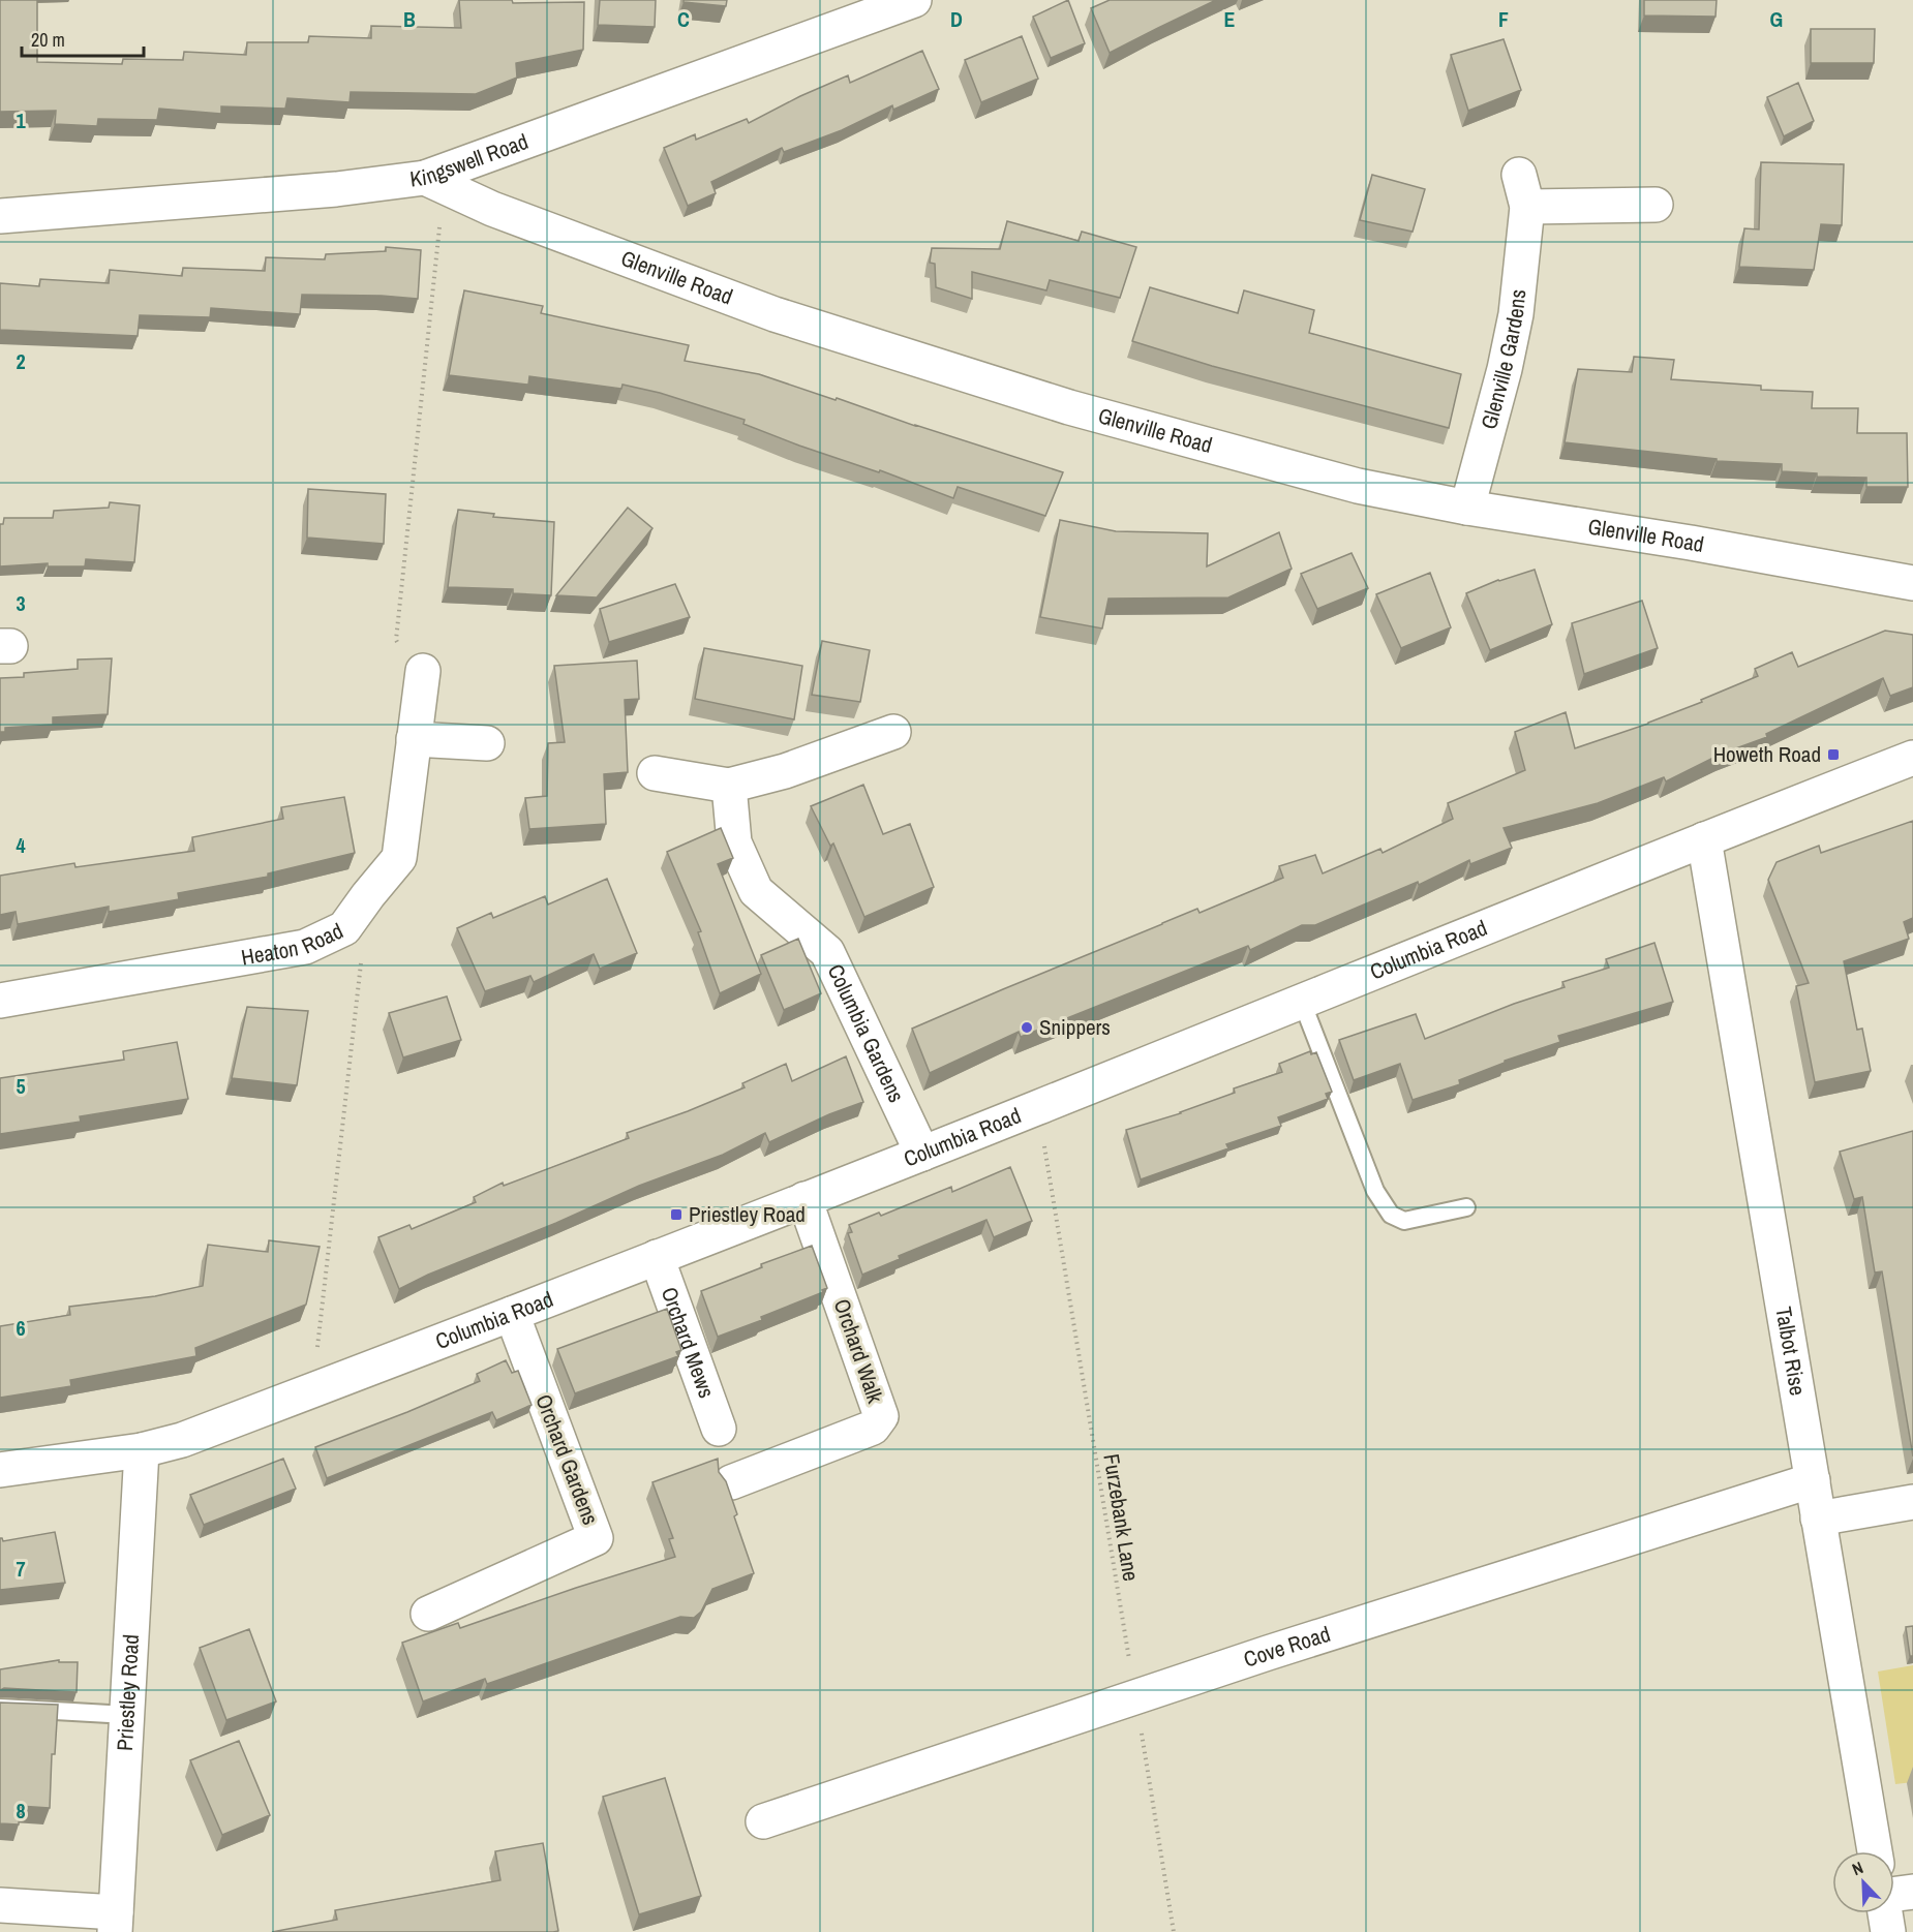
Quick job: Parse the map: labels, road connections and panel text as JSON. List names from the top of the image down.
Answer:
{
  "streets": {
    "street": [
      "Kingswell Road",
      "Glenville Road",
      "Glenville Gardens",
      "Heaton Road",
      "Columbia Road",
      "Columbia Gardens",
      "Orchard Mews",
      "Orchard Walk",
      "Talbot Rise",
      "Orchard Gardens",
      "Cove Road",
      "Priestley Road"
    ],
    "path": ["Furzebank Lane"]
  },
  "crossings": [
    ["Kingswell Road", "Glenville Road"],
    ["Glenville Road", "Glenville Gardens"],
    ["Columbia Road", "Columbia Gardens"],
    ["Columbia Road", "Orchard Mews"],
    ["Columbia Road", "Orchard Walk"],
    ["Columbia Road", "Talbot Rise"],
    ["Columbia Road", "Orchard Gardens"],
    ["Columbia Road", "Furzebank Lane"],
    ["Columbia Road", "Priestley Road"],
    ["Talbot Rise", "Cove Road"],
    ["Furzebank Lane", "Cove Road"]
  ],
  "places": {
    "transit": ["Howeth Road", "Priestley Road"],
    "other": ["Snippers"]
  },
  "scale_bar": "20 m",
  "north": "top left",
  "grid": {
    "columns": [
      "B",
      "C",
      "D",
      "E",
      "F",
      "G"
    ],
    "rows": [
      "1",
      "2",
      "3",
      "4",
      "5",
      "6",
      "7",
      "8"
    ]
  }
}
